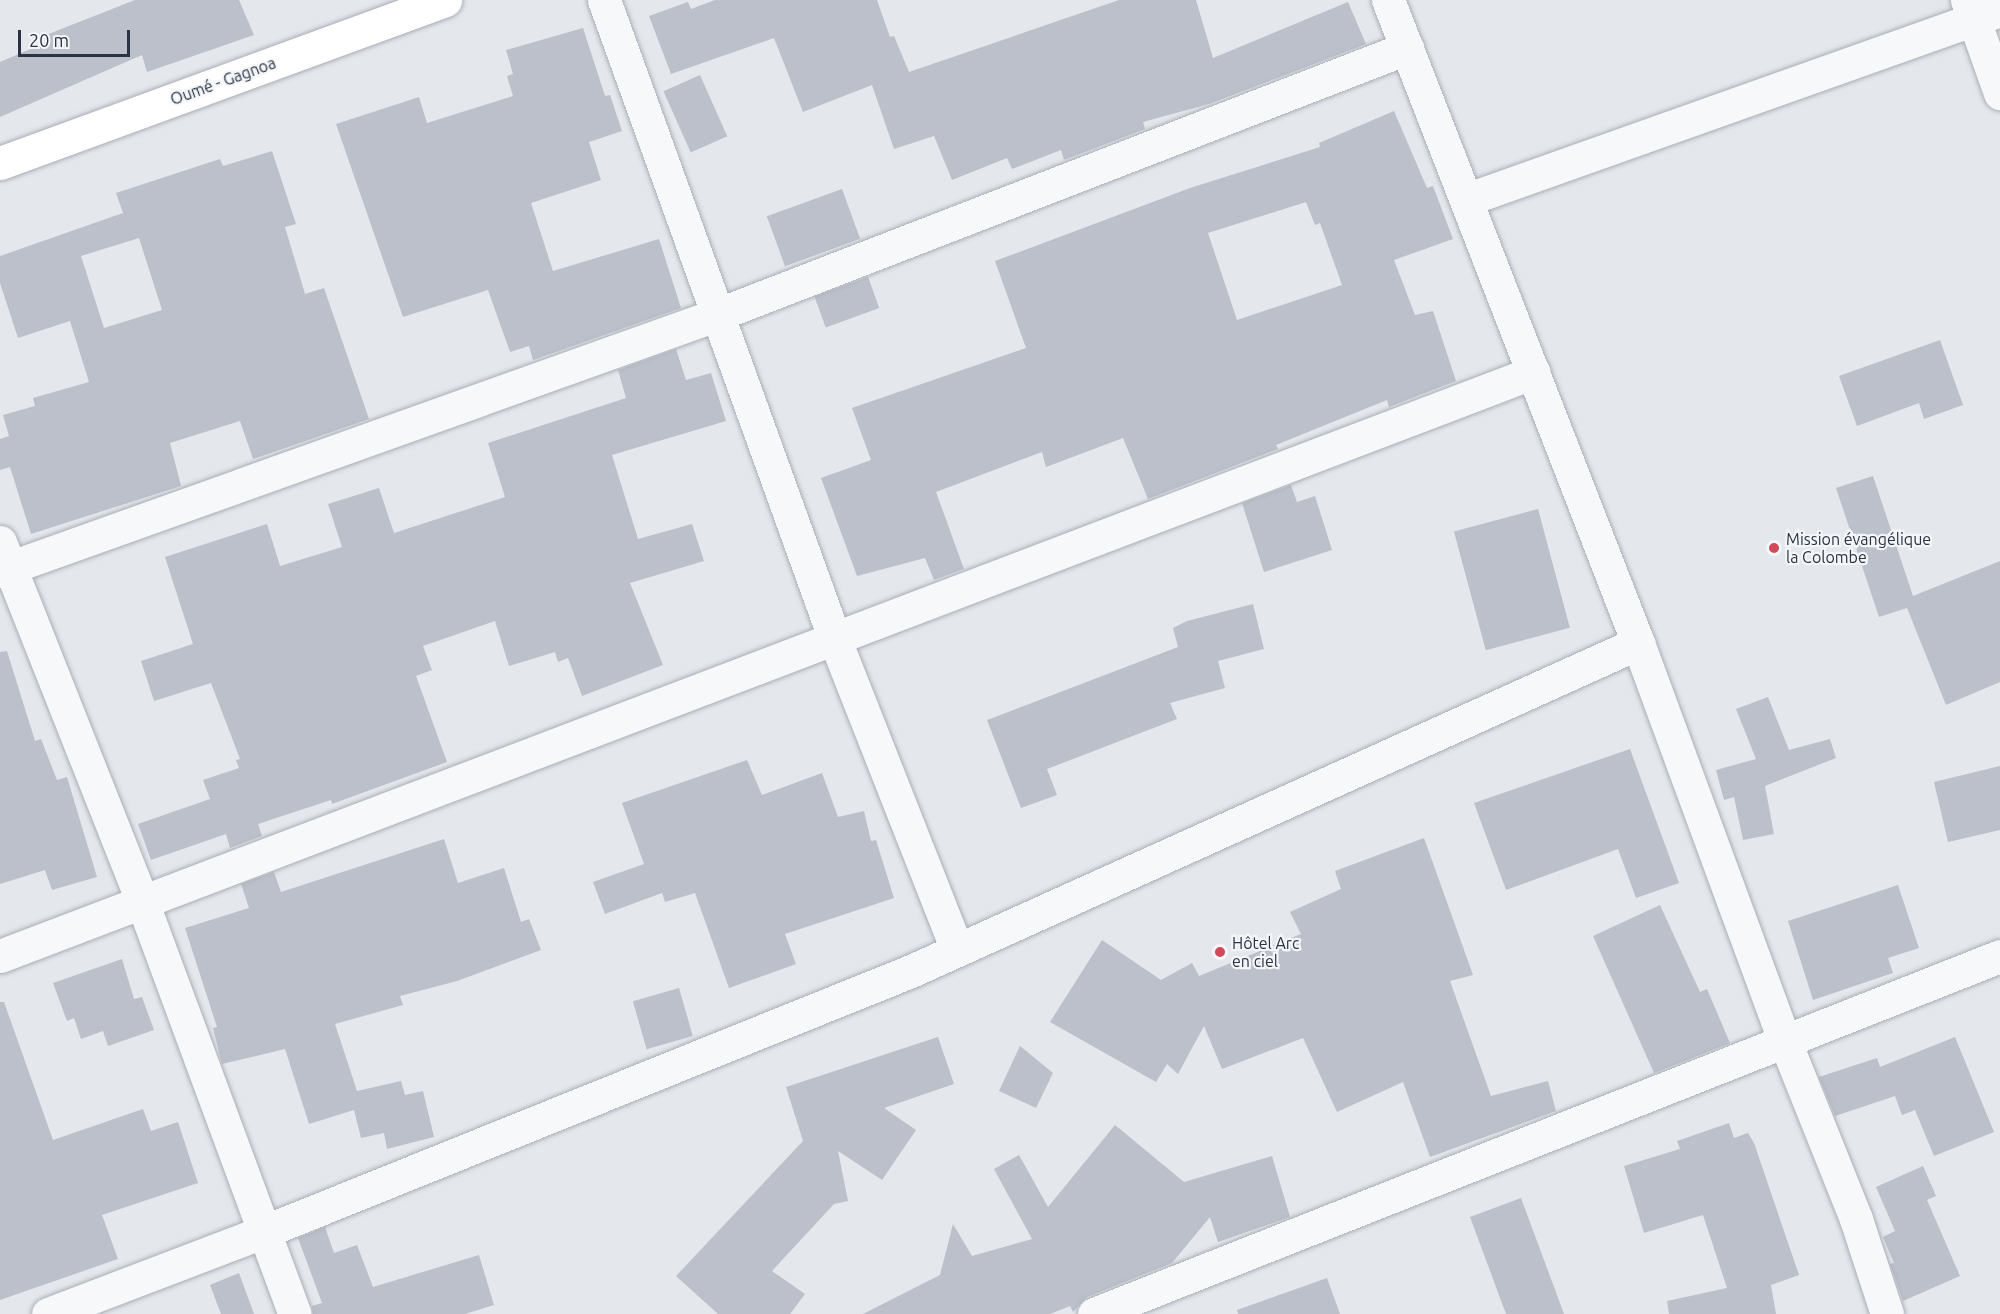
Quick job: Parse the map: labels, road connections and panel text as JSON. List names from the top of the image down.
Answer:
{
  "streets": {
    "main road": ["Oumé - Gagnoa"]
  },
  "places": ["Mission évangélique la Colombe", "Hôtel Arc en ciel"],
  "scale_bar": "20 m"
}
